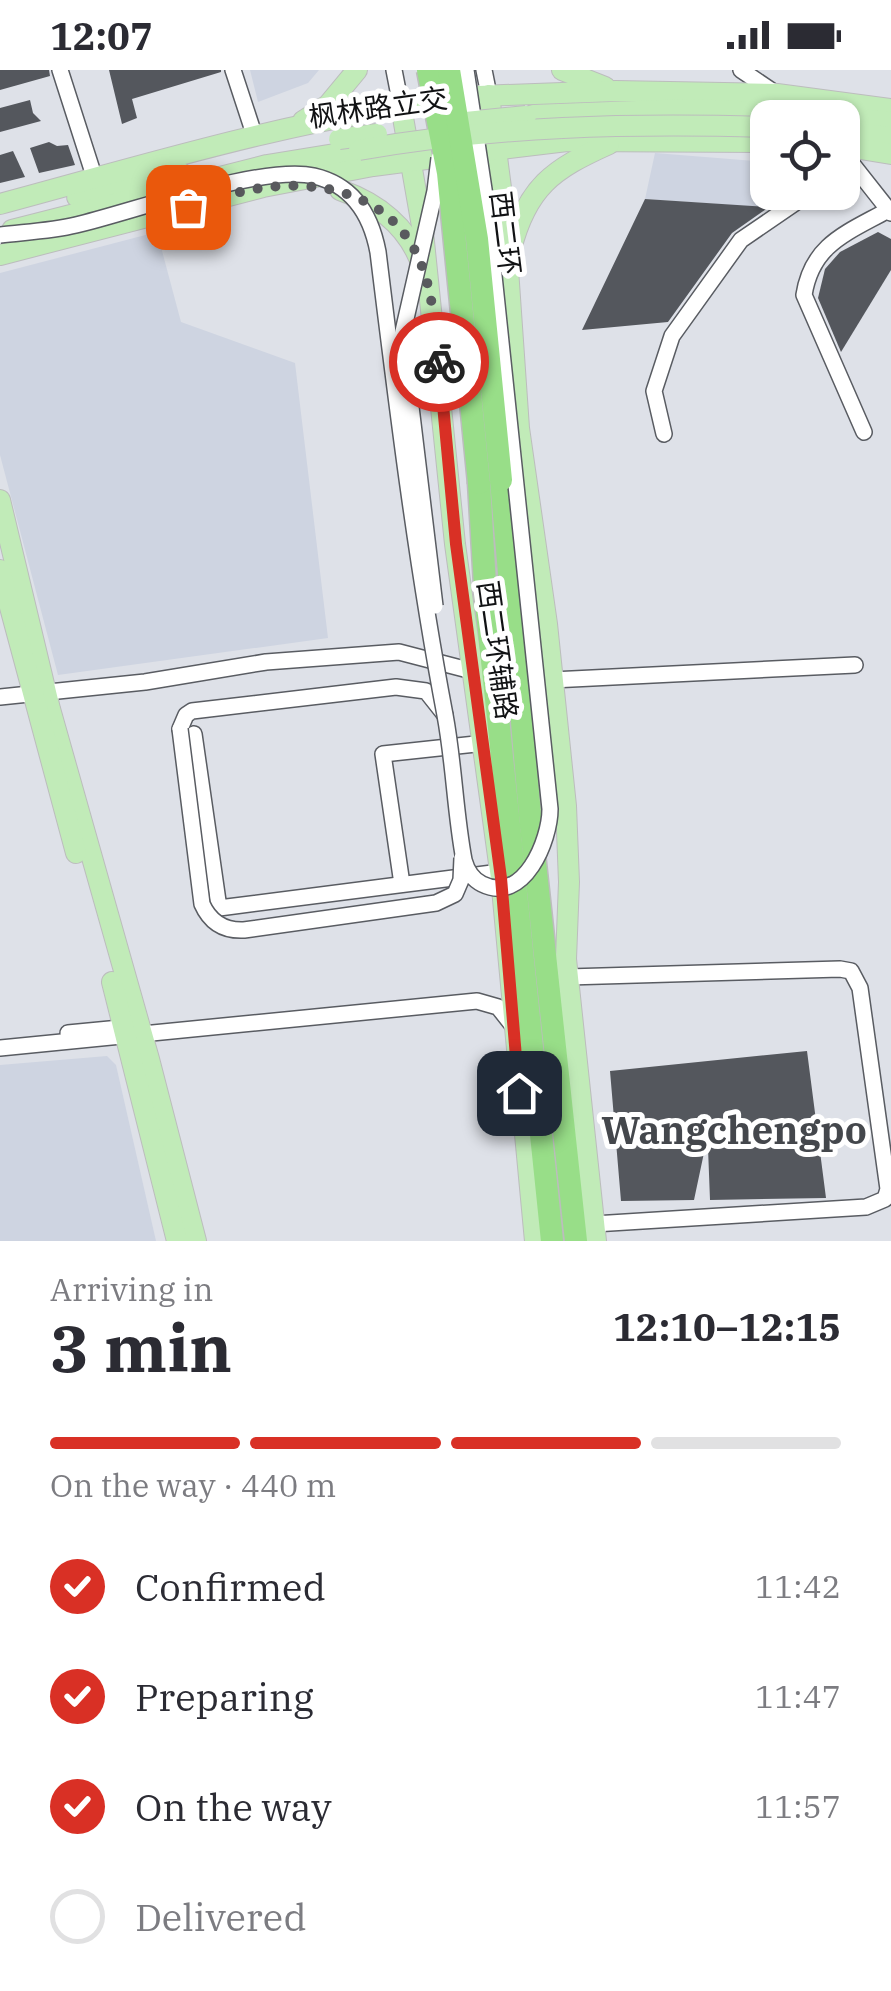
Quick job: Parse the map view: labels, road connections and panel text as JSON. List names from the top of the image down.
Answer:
{
  "streets": {
    "highway": ["西二环"],
    "main road": ["枫林路立交", "西二环辅路"]
  },
  "districts": ["Wangchengpo"],
  "page": {
    "status": "12:07",
    "heading": ["3 min", "Arriving in", "12:10–12:15"],
    "bar": "On the way · 440 m",
    "list": [
      ["Confirmed", "11:42"],
      ["Preparing", "11:47"],
      ["On the way", "11:57"],
      "Delivered"
    ]
  }
}
